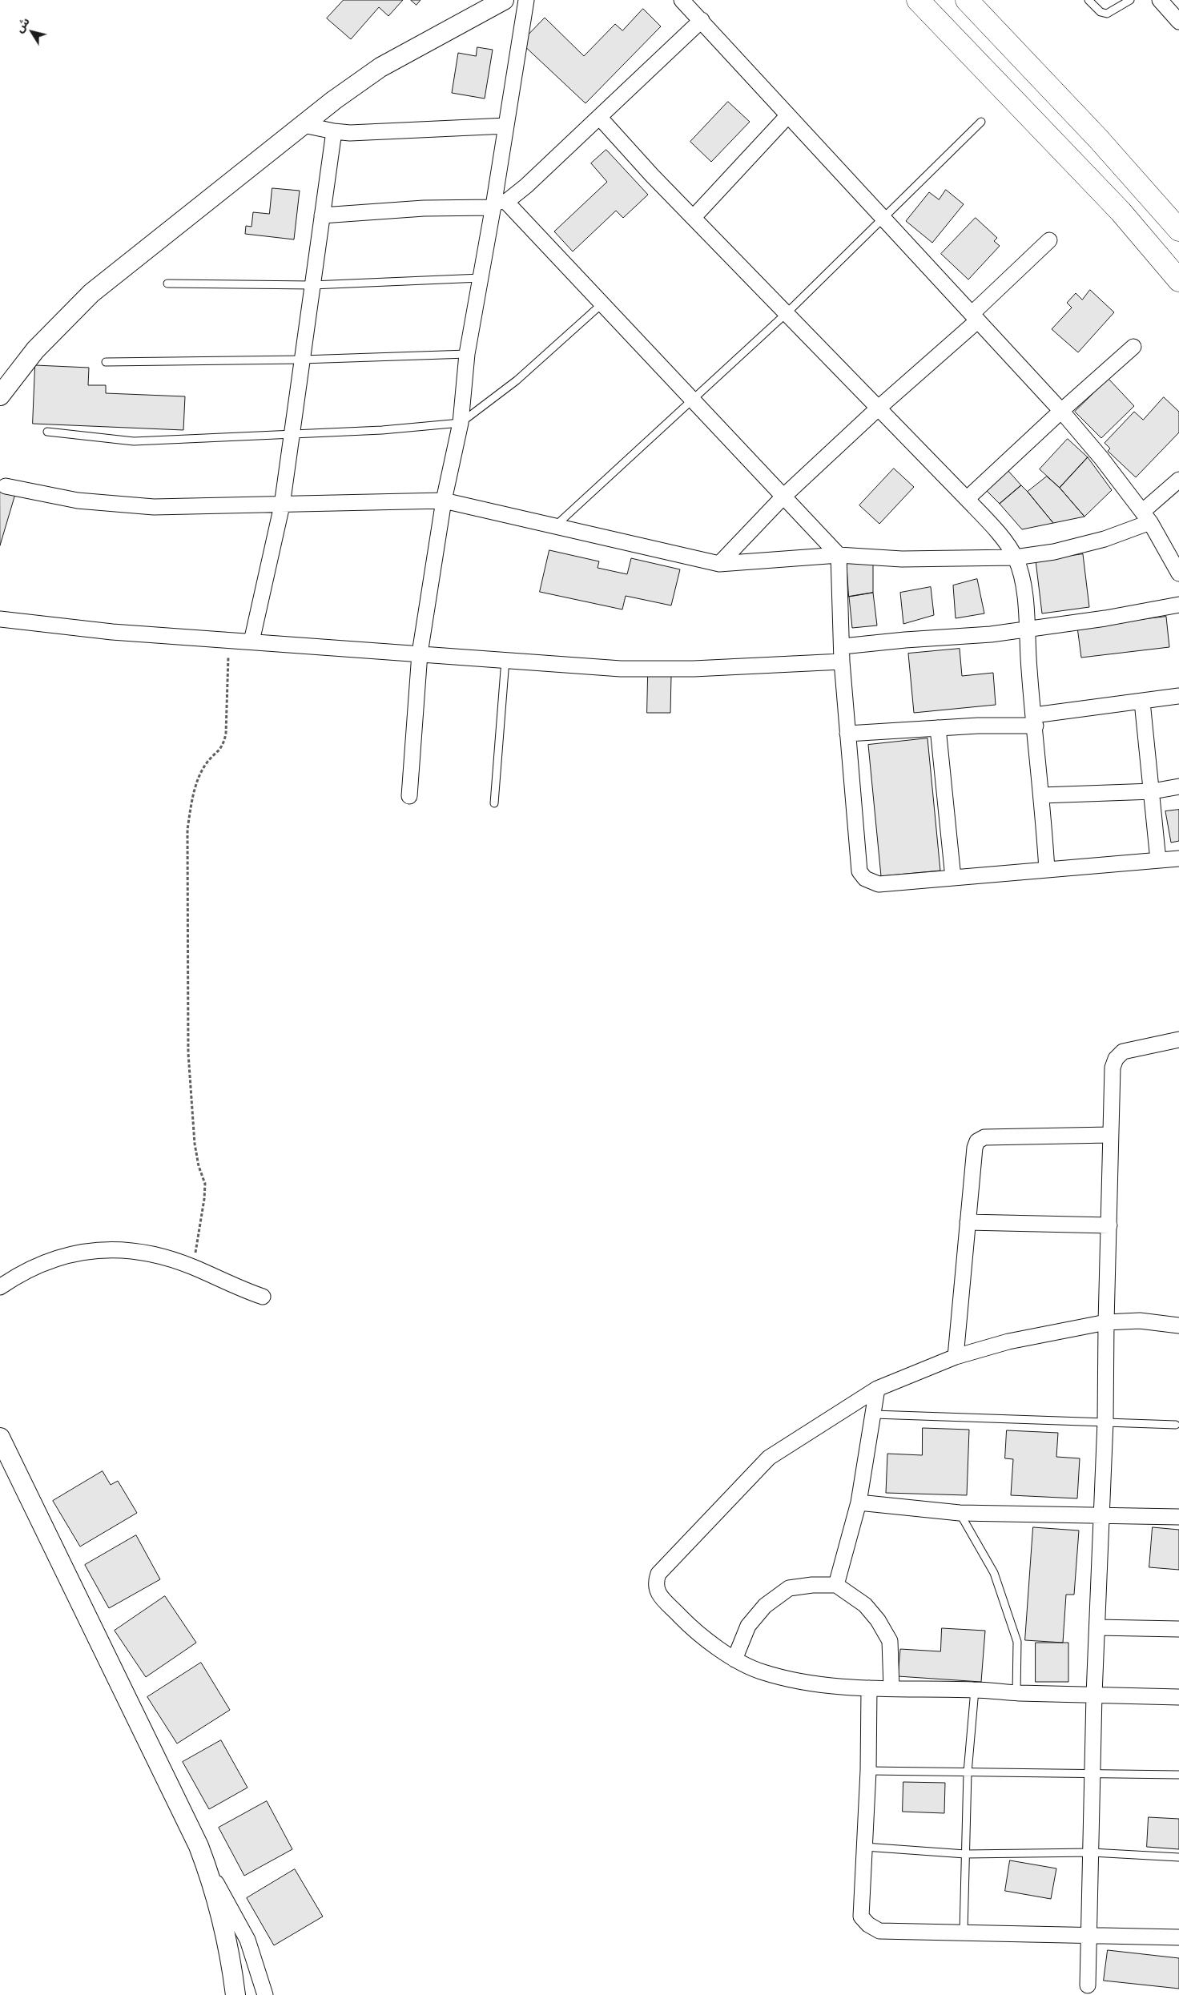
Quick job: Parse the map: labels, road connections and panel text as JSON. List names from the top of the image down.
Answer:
{
  "north": "top left"
}
